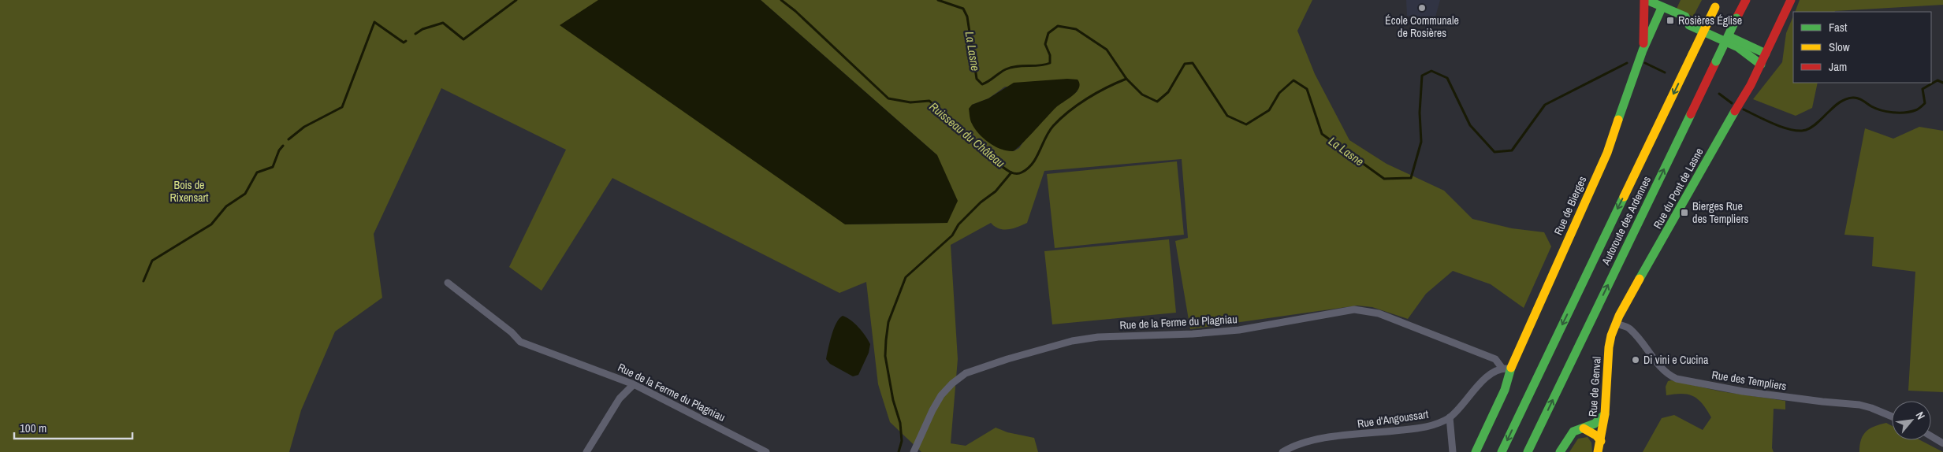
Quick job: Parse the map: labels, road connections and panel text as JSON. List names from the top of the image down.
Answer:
{
  "streets": {
    "main road": [
      "Rue du Pont de Lasne",
      "Rue de Bierges",
      "Autoroute des Ardennes",
      "Rue de Genval"
    ],
    "street": ["Rue de la Ferme du Plagniau", "Rue des Templiers", "Rue d'Angoussart"]
  },
  "crossings": [
    ["Rue du Pont de Lasne", "Rue des Templiers"],
    ["Rue du Pont de Lasne", "Rue de Genval"],
    ["Rue de Bierges", "Rue de la Ferme du Plagniau"],
    ["Rue de Bierges", "Rue d'Angoussart"],
    ["Rue de la Ferme du Plagniau", "Rue d'Angoussart"],
    ["Rue des Templiers", "Rue de Genval"]
  ],
  "water": ["La Lasne", "Ruisseau du Château"],
  "parks": ["Bois de Rixensart"],
  "places": {
    "other": ["École Communale de Rosières", "Di vini e Cucina"],
    "transit": ["Rosières Église", "Bierges Rue des Templiers"]
  },
  "legend": ["Fast", "Slow", "Jam"],
  "scale_bar": "100 m",
  "north": "top right"
}
